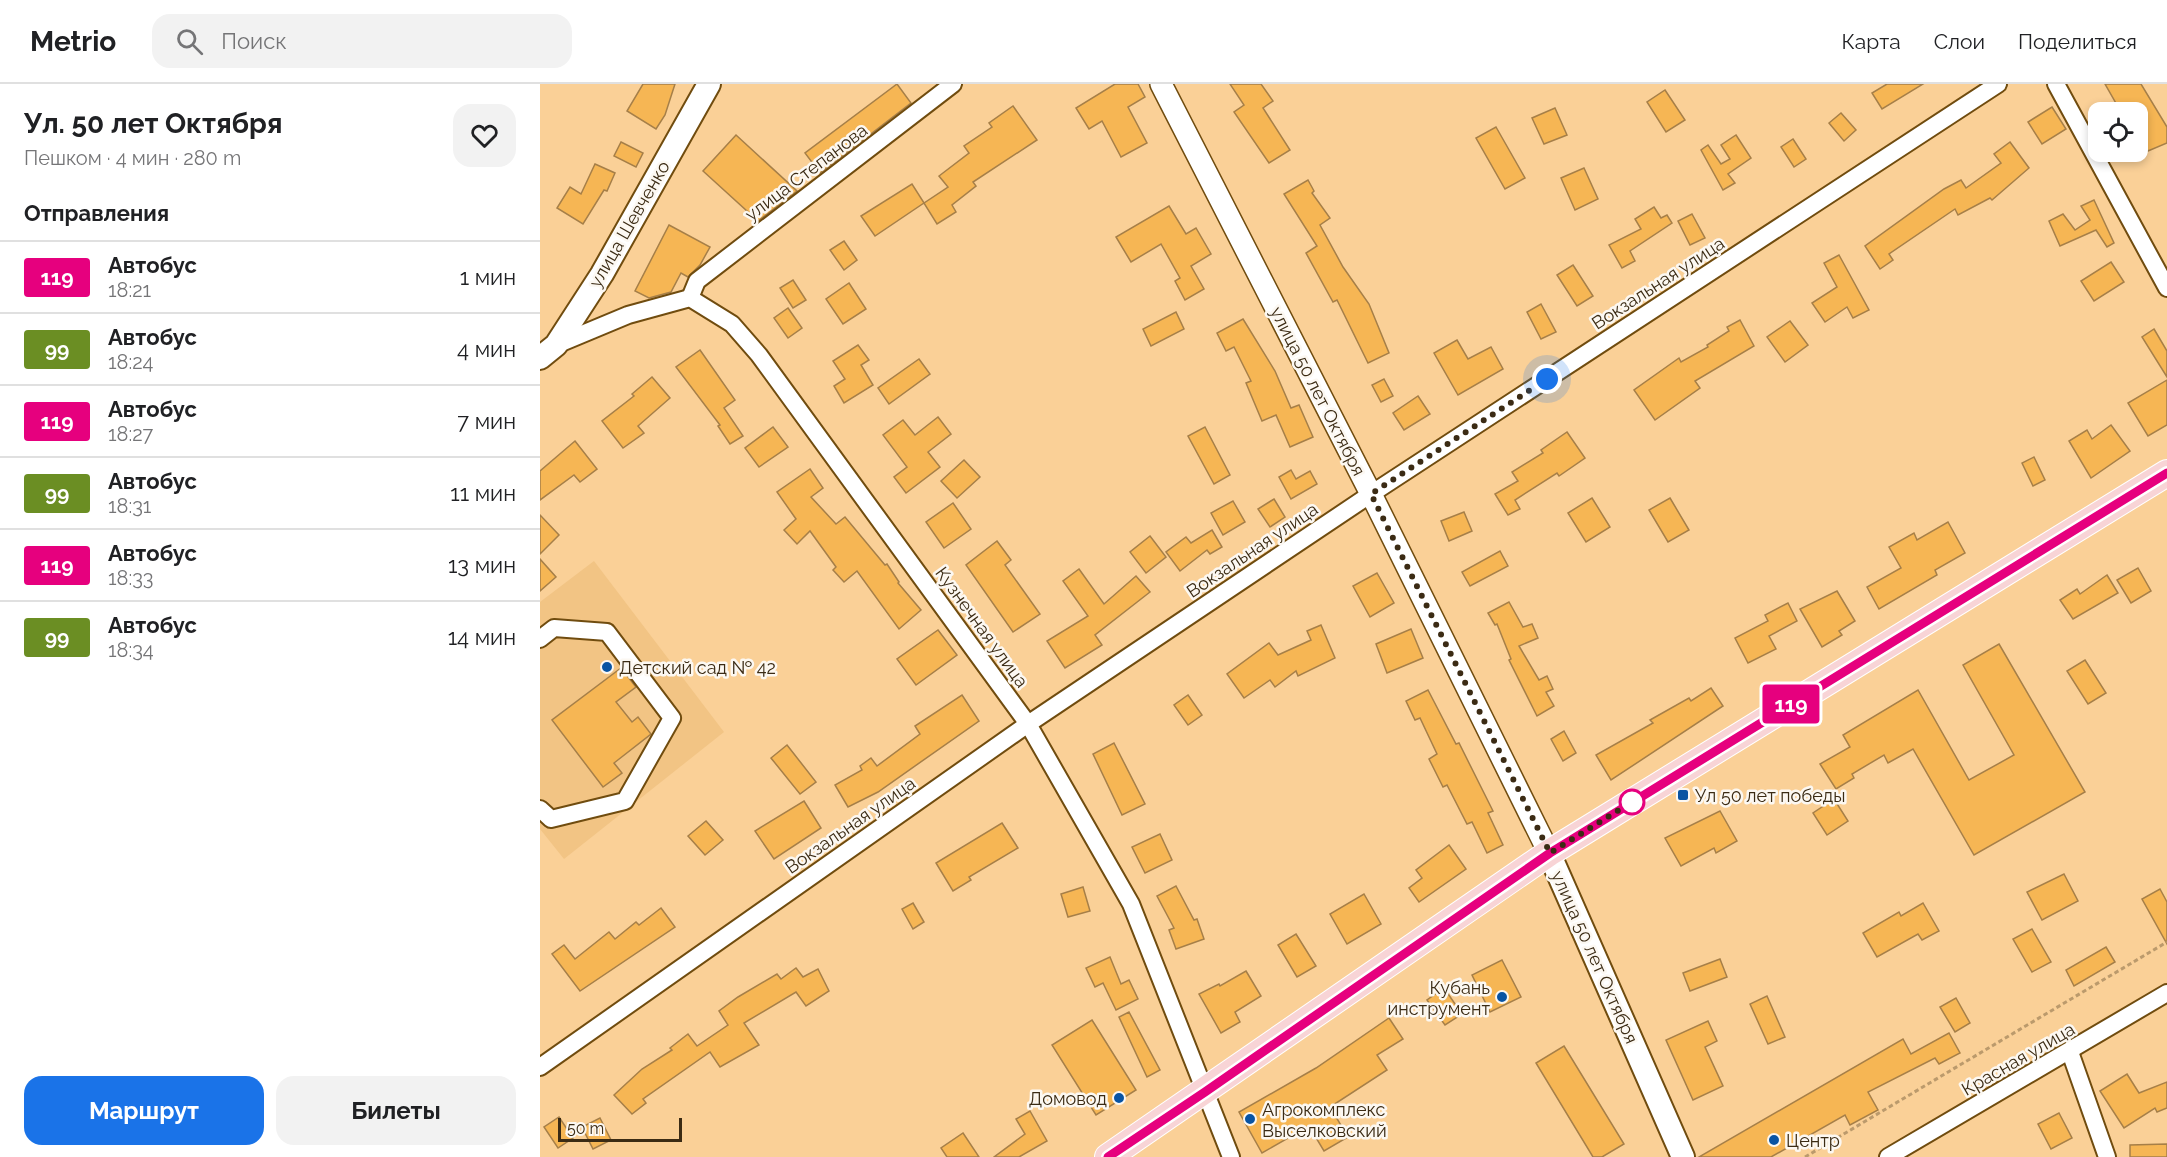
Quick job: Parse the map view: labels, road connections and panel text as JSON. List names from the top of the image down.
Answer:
{
  "streets": {
    "main road": ["улица Шевченко", "улица 50 лет Октября"],
    "street": [
      "улица Степанова",
      "Вокзальная улица",
      "Кузнечная улица",
      "Красная улица"
    ]
  },
  "crossings": [
    ["улица Степанова", "Кузнечная улица"],
    ["Вокзальная улица", "улица 50 лет Октября"],
    ["Вокзальная улица", "Кузнечная улица"]
  ],
  "places": {
    "other": [
      "Детский сад № 42",
      "Кубань инструмент",
      "Домовод",
      "Агрокомплекс Выселковский",
      "Центр"
    ],
    "transit": ["Ул 50 лет победы"]
  },
  "lines": ["bus line 119"],
  "scale_bar": "50 m",
  "page": {
    "header": "Metrio",
    "search": "Поиск",
    "nav": ["Карта", "Слои", "Поделиться"],
    "heading": [
      ["Ул. 50 лет Октября", "Пешком · 4 мин · 280 m"],
      "Отправления"
    ],
    "on_map": "119",
    "list": [
      {
        "mark": "119",
        "name": "Автобус",
        "note": "18:21",
        "value": "1 мин"
      },
      {
        "mark": "99",
        "name": "Автобус",
        "note": "18:24",
        "value": "4 мин"
      },
      {
        "mark": "119",
        "name": "Автобус",
        "note": "18:27",
        "value": "7 мин"
      },
      {
        "mark": "99",
        "name": "Автобус",
        "note": "18:31",
        "value": "11 мин"
      },
      {
        "mark": "119",
        "name": "Автобус",
        "note": "18:33",
        "value": "13 мин"
      },
      {
        "mark": "99",
        "name": "Автобус",
        "note": "18:34",
        "value": "14 мин"
      }
    ],
    "buttons": ["Маршрут", "Билеты"],
    "scale": "50 m"
  }
}
